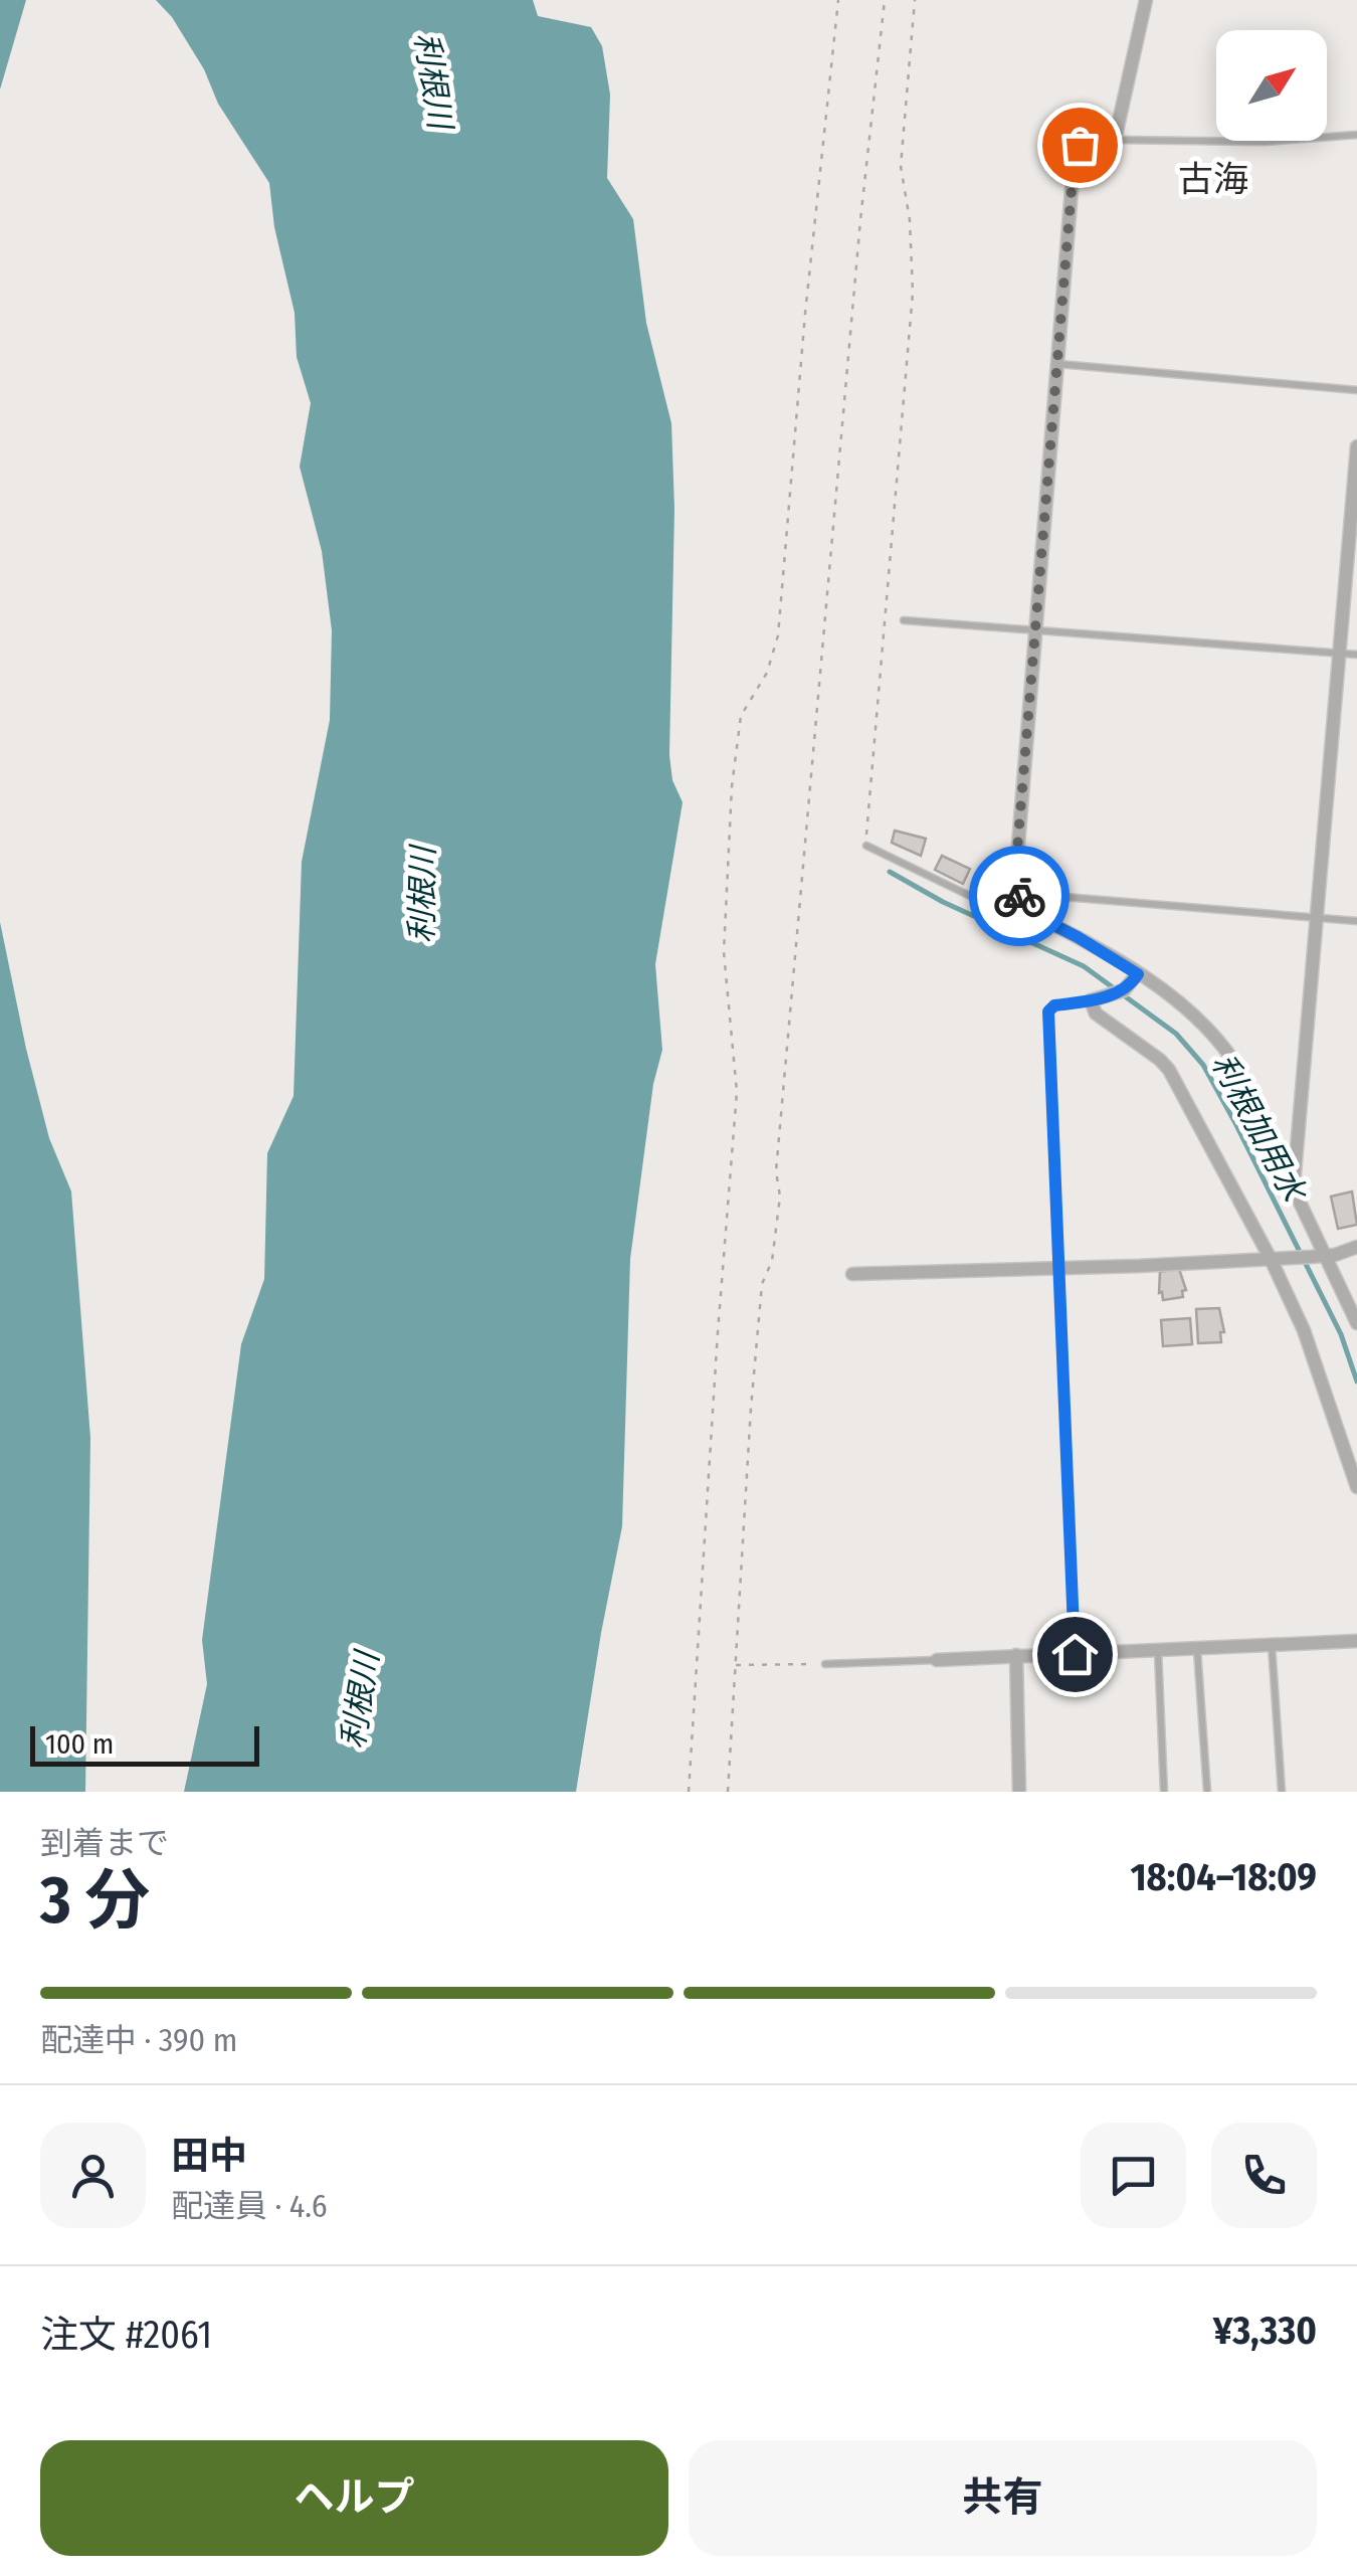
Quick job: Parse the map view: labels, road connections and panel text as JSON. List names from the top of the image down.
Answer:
{
  "districts": ["古海"],
  "water": ["利根川", "利根加用水"],
  "scale_bar": "100 m",
  "north": "top right",
  "page": {
    "scale": "100 m",
    "heading": ["3 分", "到着まで", "18:04–18:09"],
    "panel": [
      "田中",
      "配達員 · 4.6",
      "注文 #2061",
      "¥3,330"
    ],
    "bar": "配達中 · 390 m",
    "buttons": ["ヘルプ", "共有"]
  }
}
